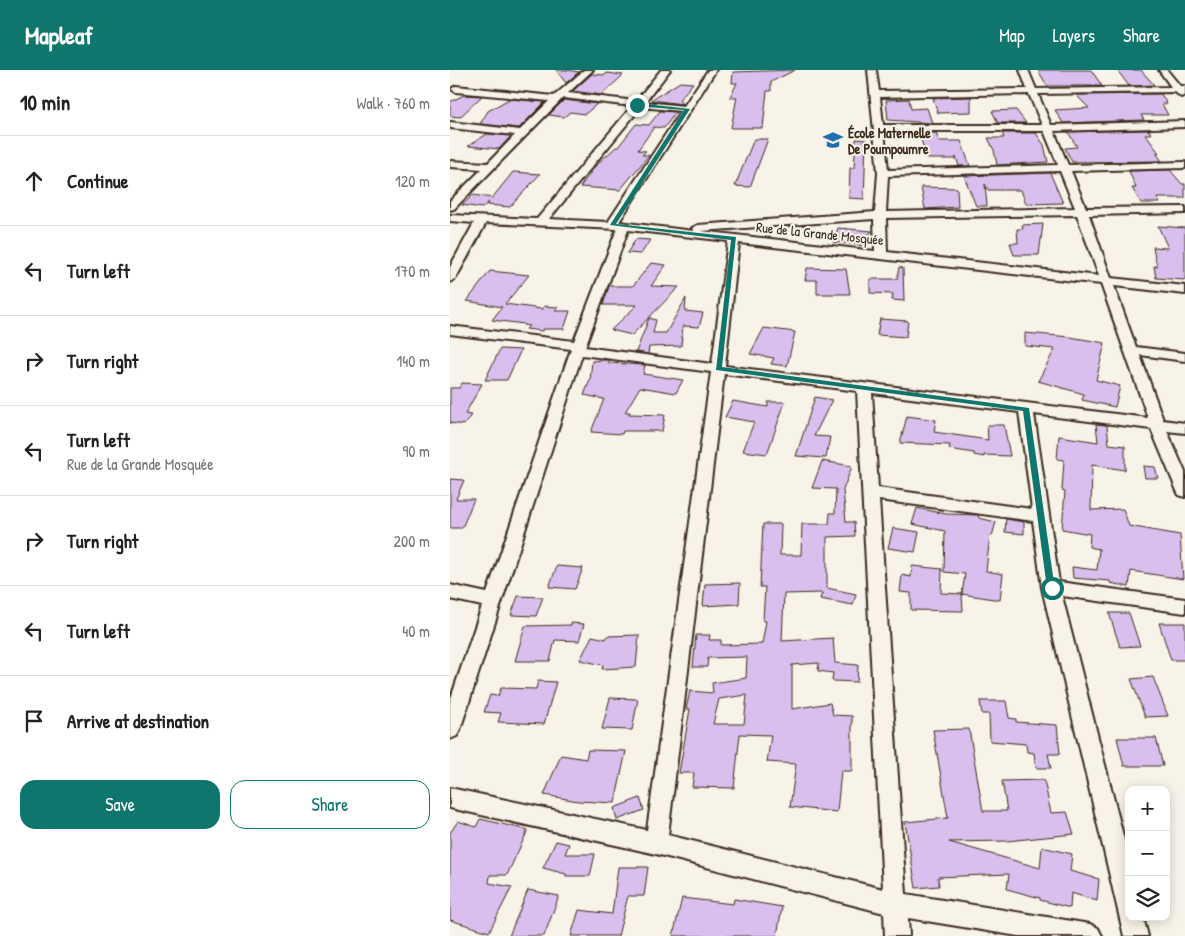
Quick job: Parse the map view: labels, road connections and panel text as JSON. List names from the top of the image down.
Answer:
{
  "streets": {
    "street": ["Rue de la Grande Mosquée"]
  },
  "places": {
    "school or university": ["École Maternelle De Poumpoumre"]
  },
  "page": {
    "header": "Mapleaf",
    "nav": ["Map", "Layers", "Share"],
    "heading": ["10 min", "Walk · 760 m"],
    "list": [
      ["Continue", "120 m"],
      ["Turn left", "170 m"],
      ["Turn right", "140 m"],
      ["Turn left", "Rue de la Grande Mosquée", "90 m"],
      ["Turn right", "200 m"],
      ["Turn left", "40 m"],
      "Arrive at destination"
    ],
    "buttons": ["Save", "Share"],
    "map_buttons": ["+", "−"]
  }
}
